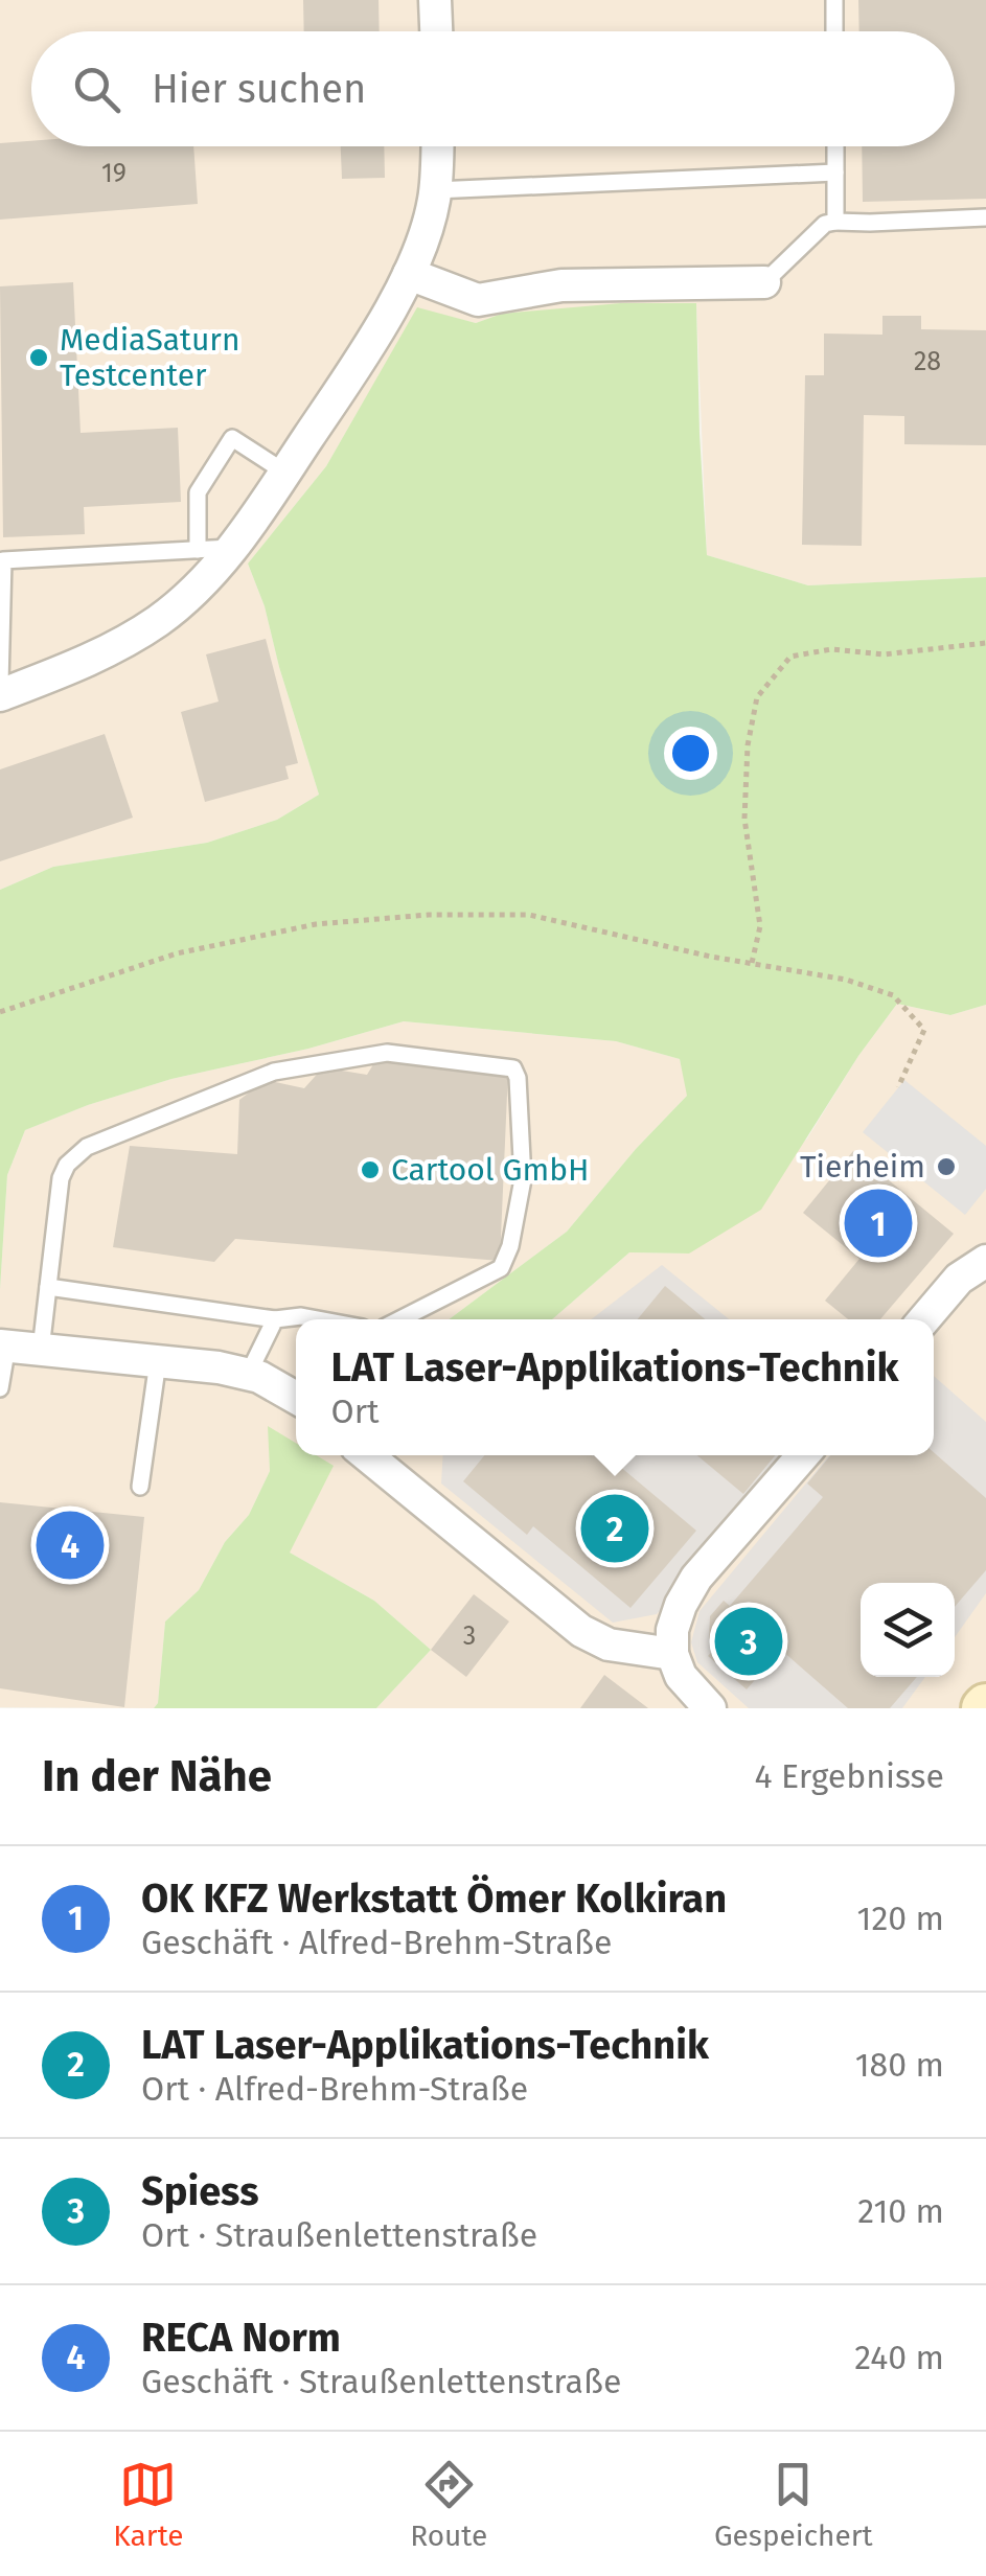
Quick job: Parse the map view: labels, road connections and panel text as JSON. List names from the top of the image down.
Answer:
{
  "places": ["MediaSaturn Testcenter", "Tierheim", "Cartool GmbH"],
  "house_numbers": ["19", "28", "3"],
  "page": {
    "search": "Hier suchen",
    "pins": [
      "1",
      "2",
      "4",
      "3"
    ],
    "popup": ["LAT Laser-Applikations-Technik", "Ort"],
    "heading": ["In der Nähe", "4 Ergebnisse"],
    "list": [
      {
        "mark": "1",
        "name": "OK KFZ Werkstatt Ömer Kolkiran",
        "note": "Geschäft · Alfred-Brehm-Straße",
        "value": "120 m"
      },
      {
        "mark": "2",
        "name": "LAT Laser-Applikations-Technik",
        "note": "Ort · Alfred-Brehm-Straße",
        "value": "180 m"
      },
      {
        "mark": "3",
        "name": "Spiess",
        "note": "Ort · Straußenlettenstraße",
        "value": "210 m"
      },
      {
        "mark": "4",
        "name": "RECA Norm",
        "note": "Geschäft · Straußenlettenstraße",
        "value": "240 m"
      }
    ],
    "nav": ["Karte", "Route", "Gespeichert"]
  }
}
